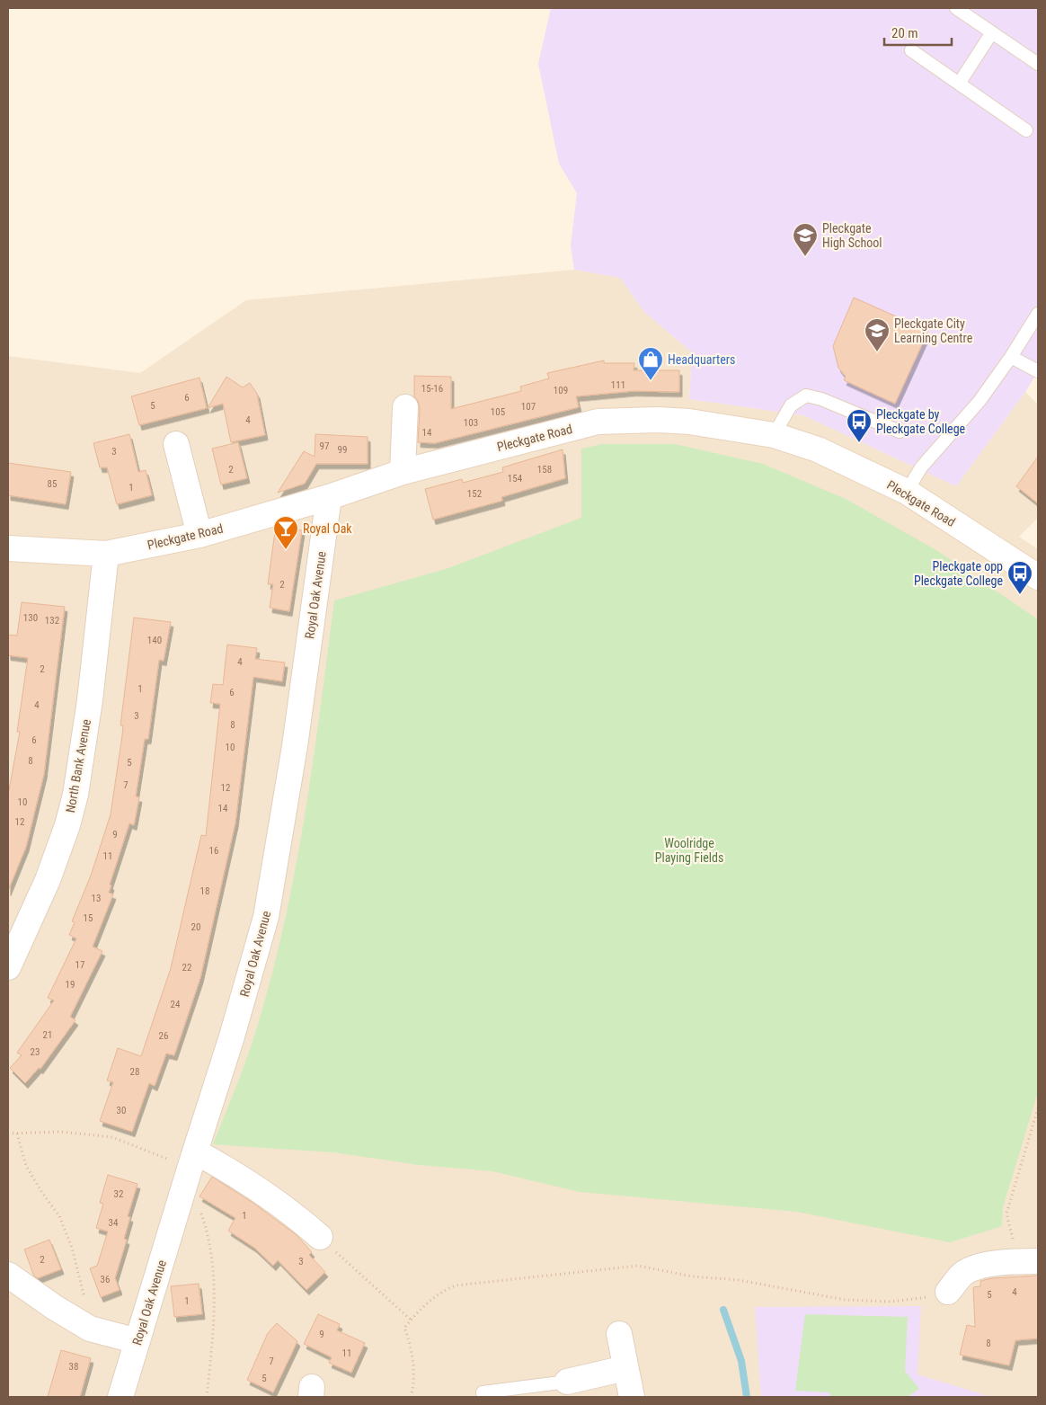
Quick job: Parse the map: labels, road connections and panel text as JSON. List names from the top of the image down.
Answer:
{
  "streets": {
    "street": ["Pleckgate Road", "Royal Oak Avenue", "North Bank Avenue"]
  },
  "crossings": [
    ["Pleckgate Road", "Royal Oak Avenue"],
    ["Pleckgate Road", "North Bank Avenue"]
  ],
  "parks": ["Woolridge Playing Fields"],
  "places": {
    "school or university": ["Pleckgate High School", "Pleckgate City Learning Centre"],
    "shop": ["Headquarters"],
    "bus stop": ["Pleckgate by Pleckgate College", "Pleckgate opp Pleckgate College"],
    "bar": ["Royal Oak"]
  },
  "house_numbers": [
    "111",
    "15-16",
    "109",
    "6",
    "5",
    "107",
    "105",
    "4",
    "103",
    "14",
    "97",
    "99",
    "3",
    "2",
    "158",
    "154",
    "85",
    "1",
    "152",
    "2",
    "130",
    "132",
    "140",
    "4",
    "2",
    "1",
    "6",
    "4",
    "3",
    "8",
    "6",
    "10",
    "8",
    "5",
    "7",
    "12",
    "10",
    "14",
    "12",
    "9",
    "16",
    "11",
    "18",
    "13",
    "15",
    "20",
    "17",
    "22",
    "19",
    "24",
    "21",
    "26",
    "23",
    "28",
    "30",
    "32",
    "1",
    "34",
    "2",
    "3",
    "36",
    "4",
    "5",
    "1",
    "9",
    "8",
    "11",
    "7",
    "38",
    "5"
  ],
  "scale_bar": "20 m"
}
